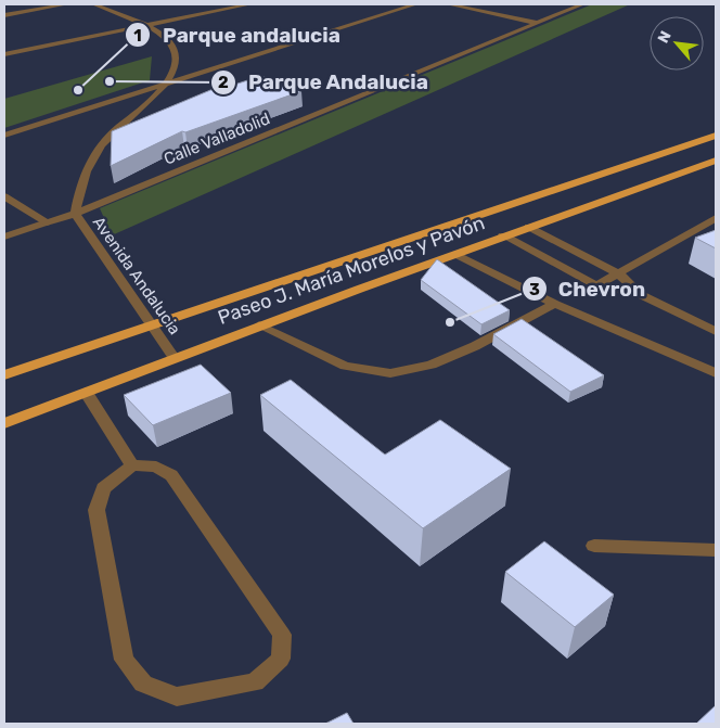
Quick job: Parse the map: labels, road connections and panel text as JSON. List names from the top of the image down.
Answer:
{
  "streets": {
    "highway": ["Paseo J. María Morelos y Pavón"],
    "street": ["Calle Valladolid", "Avenida Andalucia"]
  },
  "crossings": [
    ["Calle Valladolid", "Avenida Andalucia"],
    ["Paseo J. María Morelos y Pavón", "Avenida Andalucia"]
  ],
  "places": ["Parque Andalucia", "Parque andalucia", "Chevron"],
  "north": "top left"
}
